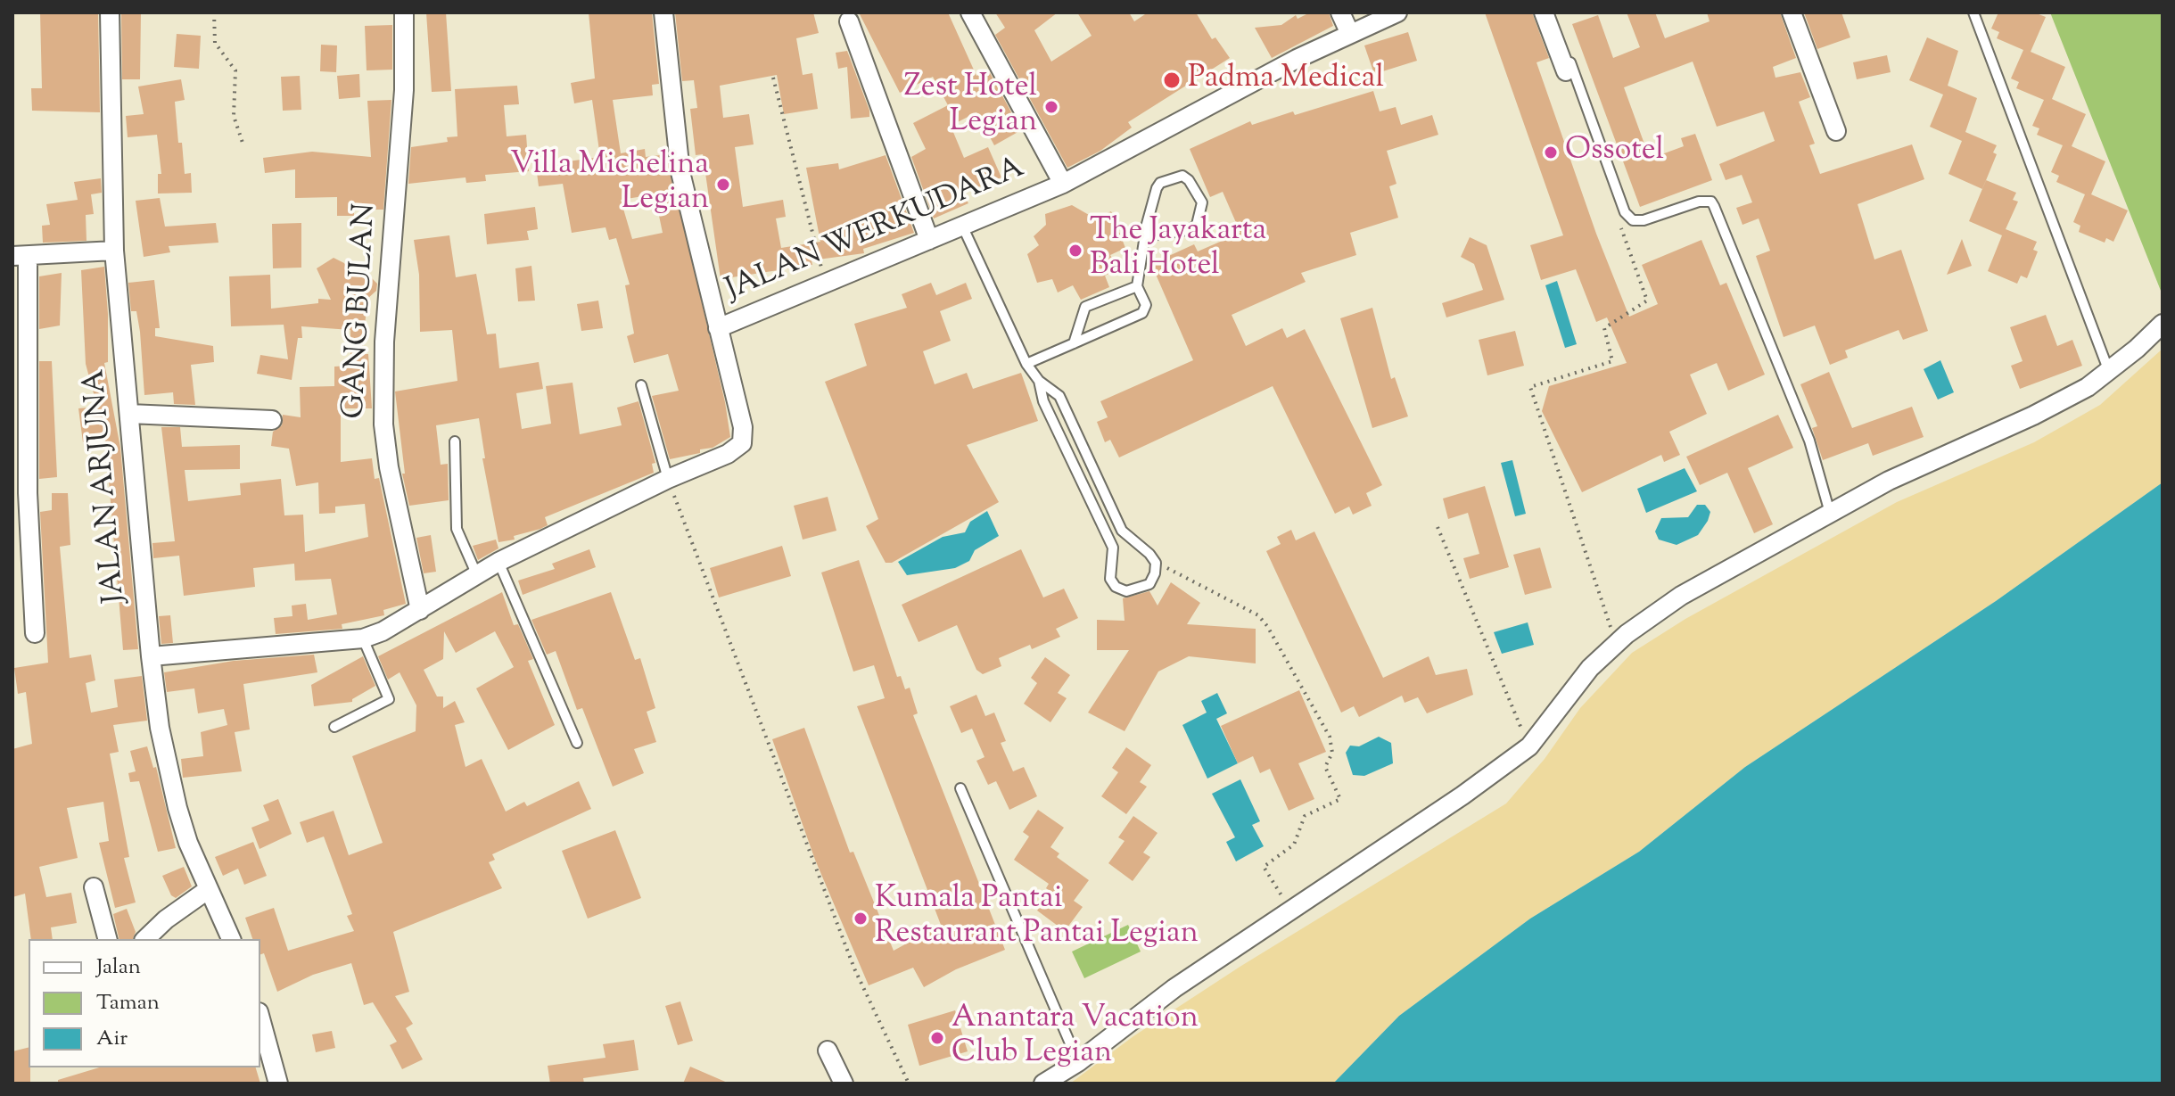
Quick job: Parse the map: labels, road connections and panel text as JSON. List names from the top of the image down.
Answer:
{
  "streets": {
    "street": ["JALAN WERKUDARA", "GANG BULAN", "JALAN ARJUNA"]
  },
  "crossings": [
    ["JALAN WERKUDARA", "GANG BULAN"],
    ["JALAN WERKUDARA", "JALAN ARJUNA"]
  ],
  "places": [
    "Padma Medical",
    "Zest Hotel Legian",
    "Ossotel",
    "Villa Michelina Legian",
    "The Jayakarta Bali Hotel",
    "Kumala Pantai Restaurant Pantai Legian",
    "Anantara Vacation Club Legian"
  ],
  "legend": ["Jalan", "Taman", "Air"]
}
